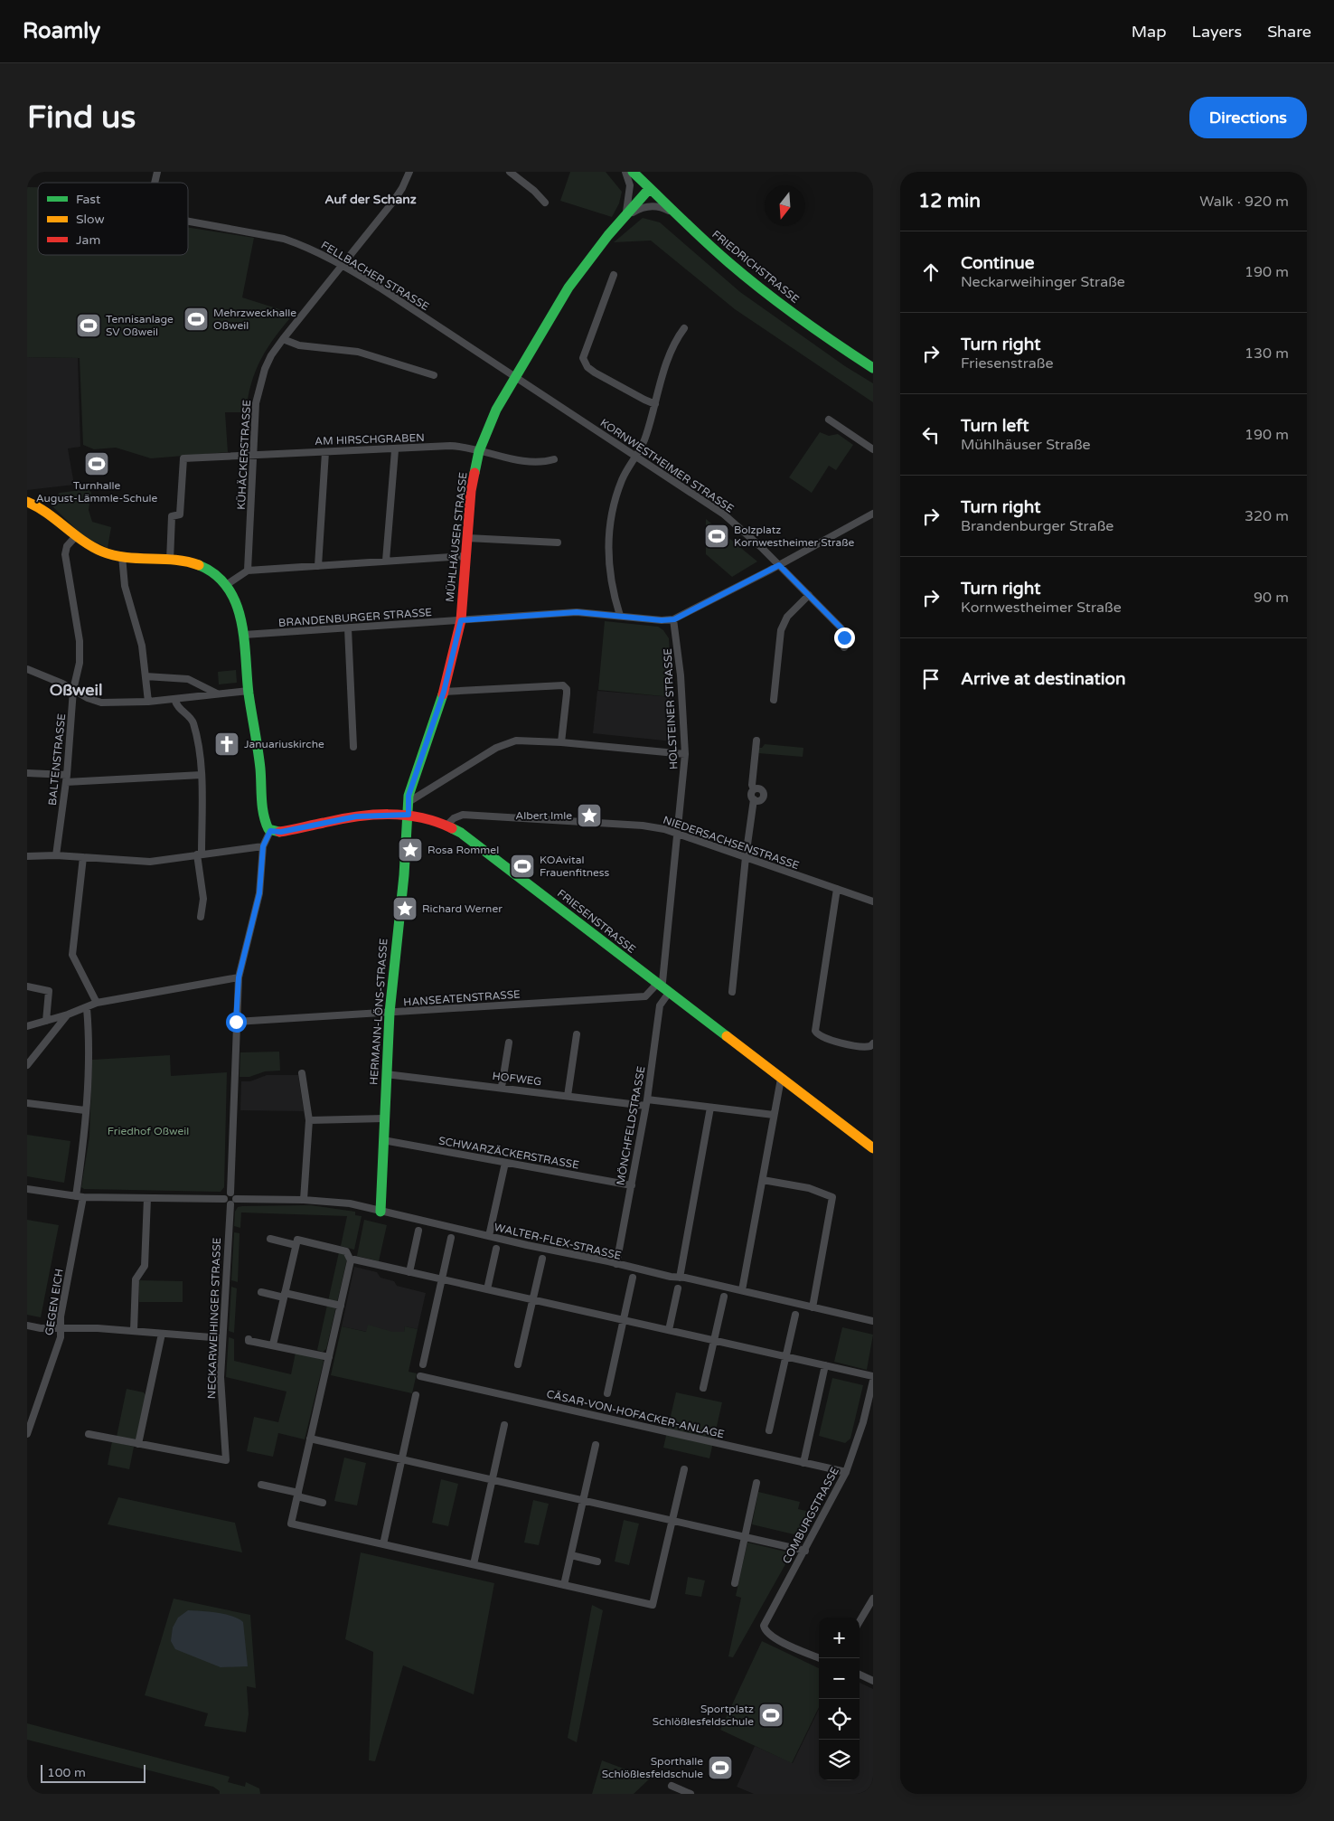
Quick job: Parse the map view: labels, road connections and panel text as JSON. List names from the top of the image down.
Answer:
{
  "streets": {
    "main road": [
      "FRIEDRICHSTRASSE",
      "MÜHLHÄUSER STRASSE",
      "FRIESENSTRASSE",
      "HERMANN-LÖNS-STRASSE"
    ],
    "street": [
      "FELLBACHER STRASSE",
      "AM HIRSCHGRABEN",
      "KÜHÄCKERSTRASSE",
      "KORNWESTHEIMER STRASSE",
      "BRANDENBURGER STRASSE",
      "HOLSTEINER STRASSE",
      "BALTENSTRASSE",
      "NIEDERSACHSENSTRASSE",
      "HANSEATENSTRASSE",
      "HOFWEG",
      "MÖNCHFELDSTRASSE",
      "SCHWARZÄCKERSTRASSE",
      "WALTER-FLEX-STRASSE",
      "GEGEN EICH",
      "NECKARWEIHINGER STRASSE",
      "CÄSAR-VON-HOFACKER-ANLAGE",
      "COMBURGSTRASSE"
    ]
  },
  "crossings": [
    ["FRIEDRICHSTRASSE", "MÜHLHÄUSER STRASSE"],
    ["FELLBACHER STRASSE", "KÜHÄCKERSTRASSE"],
    ["FELLBACHER STRASSE", "KORNWESTHEIMER STRASSE"],
    ["FELLBACHER STRASSE", "MÜHLHÄUSER STRASSE"],
    ["AM HIRSCHGRABEN", "KÜHÄCKERSTRASSE"],
    ["AM HIRSCHGRABEN", "MÜHLHÄUSER STRASSE"],
    ["KORNWESTHEIMER STRASSE", "MÜHLHÄUSER STRASSE"],
    ["KORNWESTHEIMER STRASSE", "BRANDENBURGER STRASSE"],
    ["MÜHLHÄUSER STRASSE", "BRANDENBURGER STRASSE"],
    ["MÜHLHÄUSER STRASSE", "FRIESENSTRASSE"],
    ["MÜHLHÄUSER STRASSE", "HERMANN-LÖNS-STRASSE"],
    ["BRANDENBURGER STRASSE", "HOLSTEINER STRASSE"],
    ["HOLSTEINER STRASSE", "NIEDERSACHSENSTRASSE"],
    ["HOLSTEINER STRASSE", "FRIESENSTRASSE"],
    ["HOLSTEINER STRASSE", "HANSEATENSTRASSE"],
    ["HOLSTEINER STRASSE", "MÖNCHFELDSTRASSE"],
    ["NIEDERSACHSENSTRASSE", "FRIESENSTRASSE"],
    ["FRIESENSTRASSE", "HANSEATENSTRASSE"],
    ["FRIESENSTRASSE", "HERMANN-LÖNS-STRASSE"],
    ["FRIESENSTRASSE", "MÖNCHFELDSTRASSE"],
    ["HANSEATENSTRASSE", "HERMANN-LÖNS-STRASSE"],
    ["HANSEATENSTRASSE", "MÖNCHFELDSTRASSE"],
    ["HERMANN-LÖNS-STRASSE", "HOFWEG"],
    ["HERMANN-LÖNS-STRASSE", "SCHWARZÄCKERSTRASSE"],
    ["HERMANN-LÖNS-STRASSE", "WALTER-FLEX-STRASSE"],
    ["HOFWEG", "MÖNCHFELDSTRASSE"],
    ["MÖNCHFELDSTRASSE", "SCHWARZÄCKERSTRASSE"],
    ["MÖNCHFELDSTRASSE", "WALTER-FLEX-STRASSE"],
    ["WALTER-FLEX-STRASSE", "NECKARWEIHINGER STRASSE"],
    ["CÄSAR-VON-HOFACKER-ANLAGE", "COMBURGSTRASSE"]
  ],
  "districts": ["Auf der Schanz", "Oßweil"],
  "parks": ["Friedhof Oßweil"],
  "places": {
    "sports": [
      "Mehrzweckhalle Oßweil",
      "Tennisanlage SV Oßweil",
      "Turnhalle August-Lämmle-Schule",
      "Bolzplatz Kornwestheimer Straße",
      "KOAvital Frauenfitness",
      "Sportplatz Schlößlesfeldschule",
      "Sporthalle Schlößlesfeldschule"
    ],
    "church": ["Januariuskirche"],
    "place": ["Albert Imle", "Rosa Rommel", "Richard Werner"]
  },
  "legend": ["Fast", "Slow", "Jam"],
  "scale_bar": "100 m",
  "north": "bottom",
  "page": {
    "header": "Roamly",
    "nav": ["Map", "Layers", "Share"],
    "buttons": "Directions",
    "title": "Find us",
    "heading": ["12 min", "Walk · 920 m"],
    "list": [
      ["Continue", "Neckarweihinger Straße", "190 m"],
      ["Turn right", "Friesenstraße", "130 m"],
      ["Turn left", "Mühlhäuser Straße", "190 m"],
      ["Turn right", "Brandenburger Straße", "320 m"],
      ["Turn right", "Kornwestheimer Straße", "90 m"],
      "Arrive at destination"
    ],
    "map_buttons": ["+", "−"],
    "scale": "100 m"
  }
}
